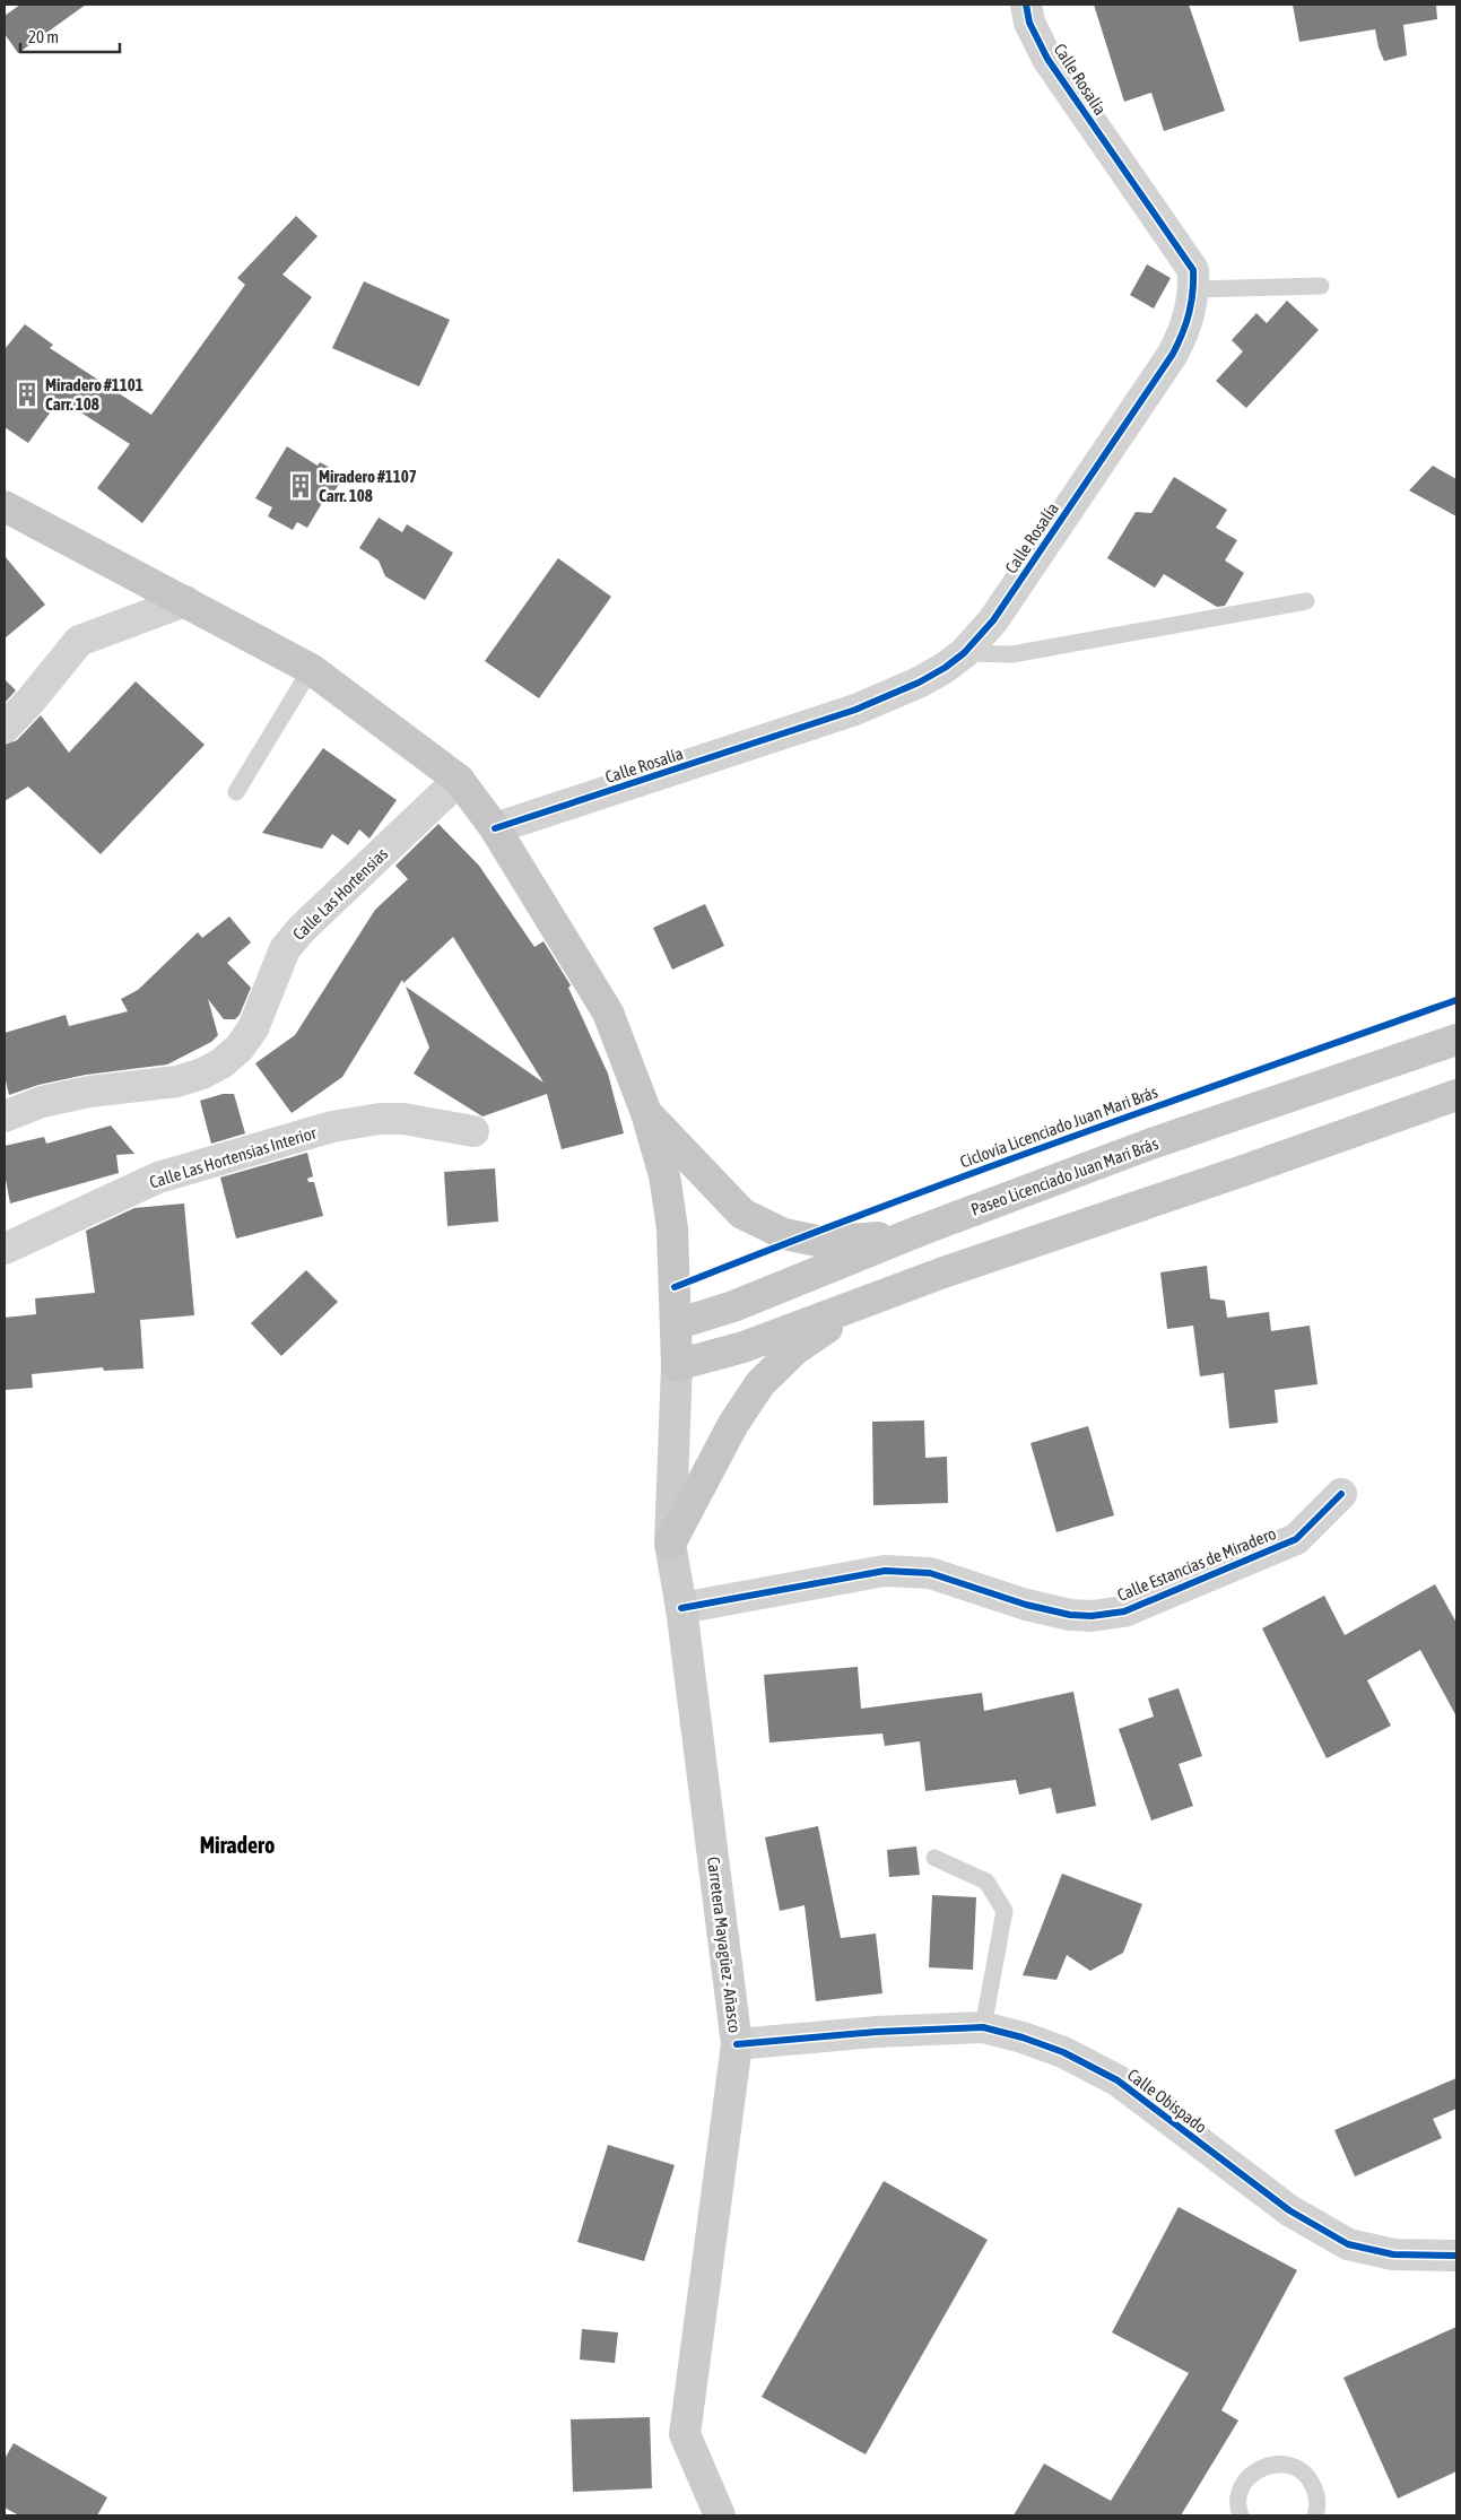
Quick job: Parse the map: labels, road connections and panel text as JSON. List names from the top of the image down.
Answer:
{
  "streets": {
    "main road": ["Paseo Licenciado Juan Mari Brás", "Carretera Mayagüez - Añasco"],
    "street": [
      "Calle Rosalía",
      "Calle Las Hortensias",
      "Calle Las Hortensias Interior",
      "Calle Estancias de Miradero",
      "Calle Obispado"
    ],
    "cycle path": ["Ciclovía Licenciado Juan Mari Brás"]
  },
  "crossings": [
    ["Calle Estancias de Miradero", "Carretera Mayagüez - Añasco"],
    ["Carretera Mayagüez - Añasco", "Calle Obispado"]
  ],
  "districts": ["Miradero"],
  "places": {
    "building": ["Miradero #1101 Carr. 108", "Miradero #1107 Carr. 108"]
  },
  "scale_bar": "20 m"
}
